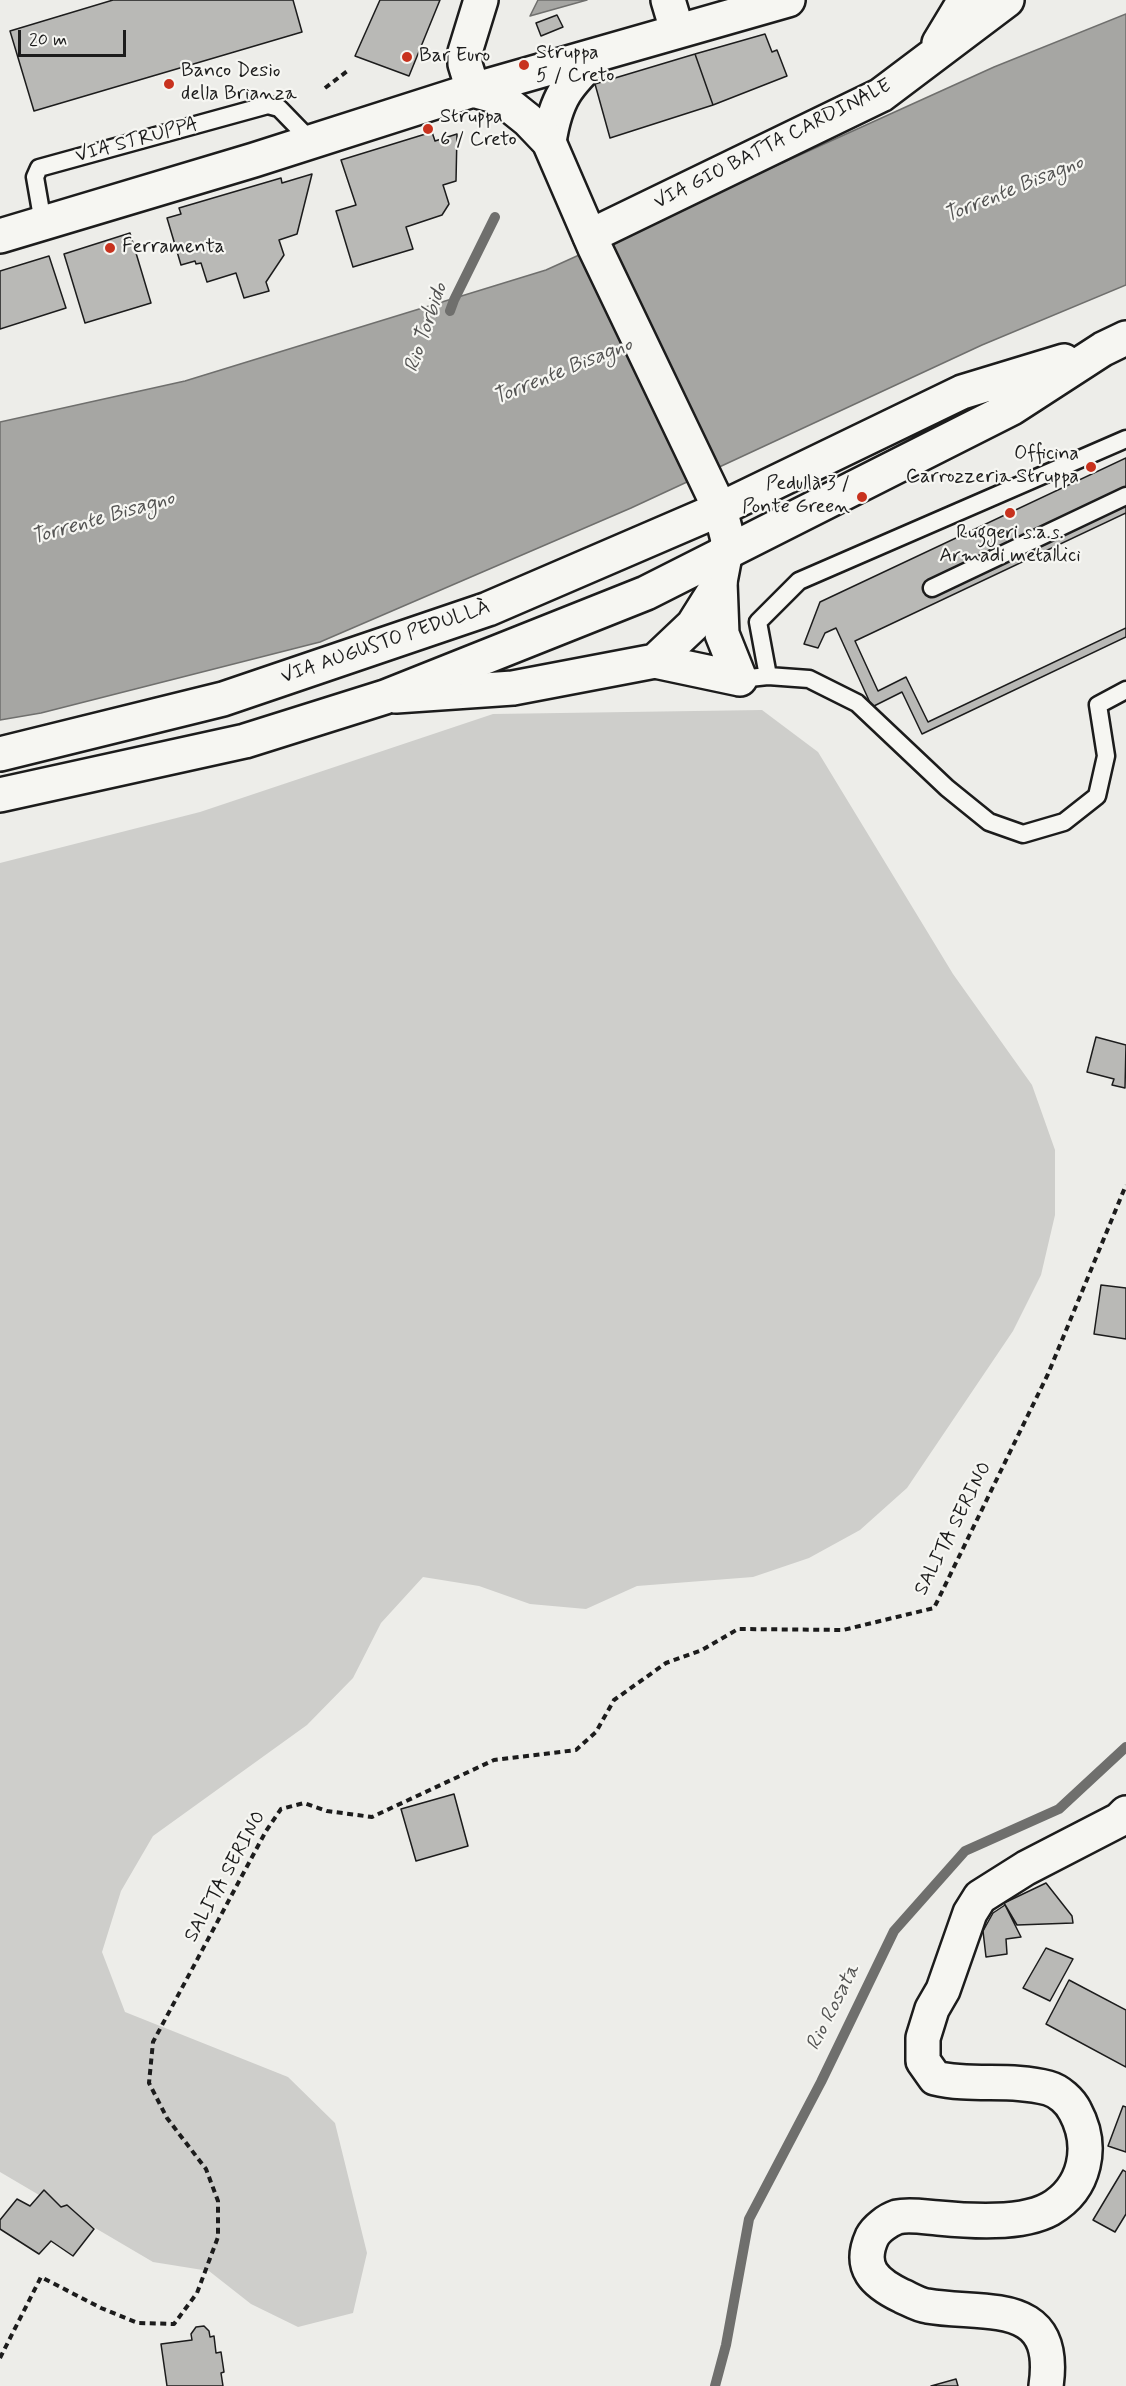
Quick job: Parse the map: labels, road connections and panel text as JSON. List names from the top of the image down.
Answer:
{
  "streets": {
    "main road": ["VIA GIO BATTA CARDINALE", "VIA AUGUSTO PEDULLÀ"],
    "lane": ["VIA STRUPPA"],
    "path": ["SALITA SERINO"]
  },
  "water": ["Torrente Bisagno", "Rio Torbido", "Rio Rosata"],
  "places": [
    "Bar Euro",
    "Struppa 5 / Creto",
    "Banco Desio della Brianza",
    "Struppa 6 / Creto",
    "Ferramenta",
    "Officina Carrozzeria Struppa",
    "Pedullà 3 / Ponte Green",
    "Ruggeri s.a.s. Armadi metallici"
  ],
  "scale_bar": "20 m"
}
